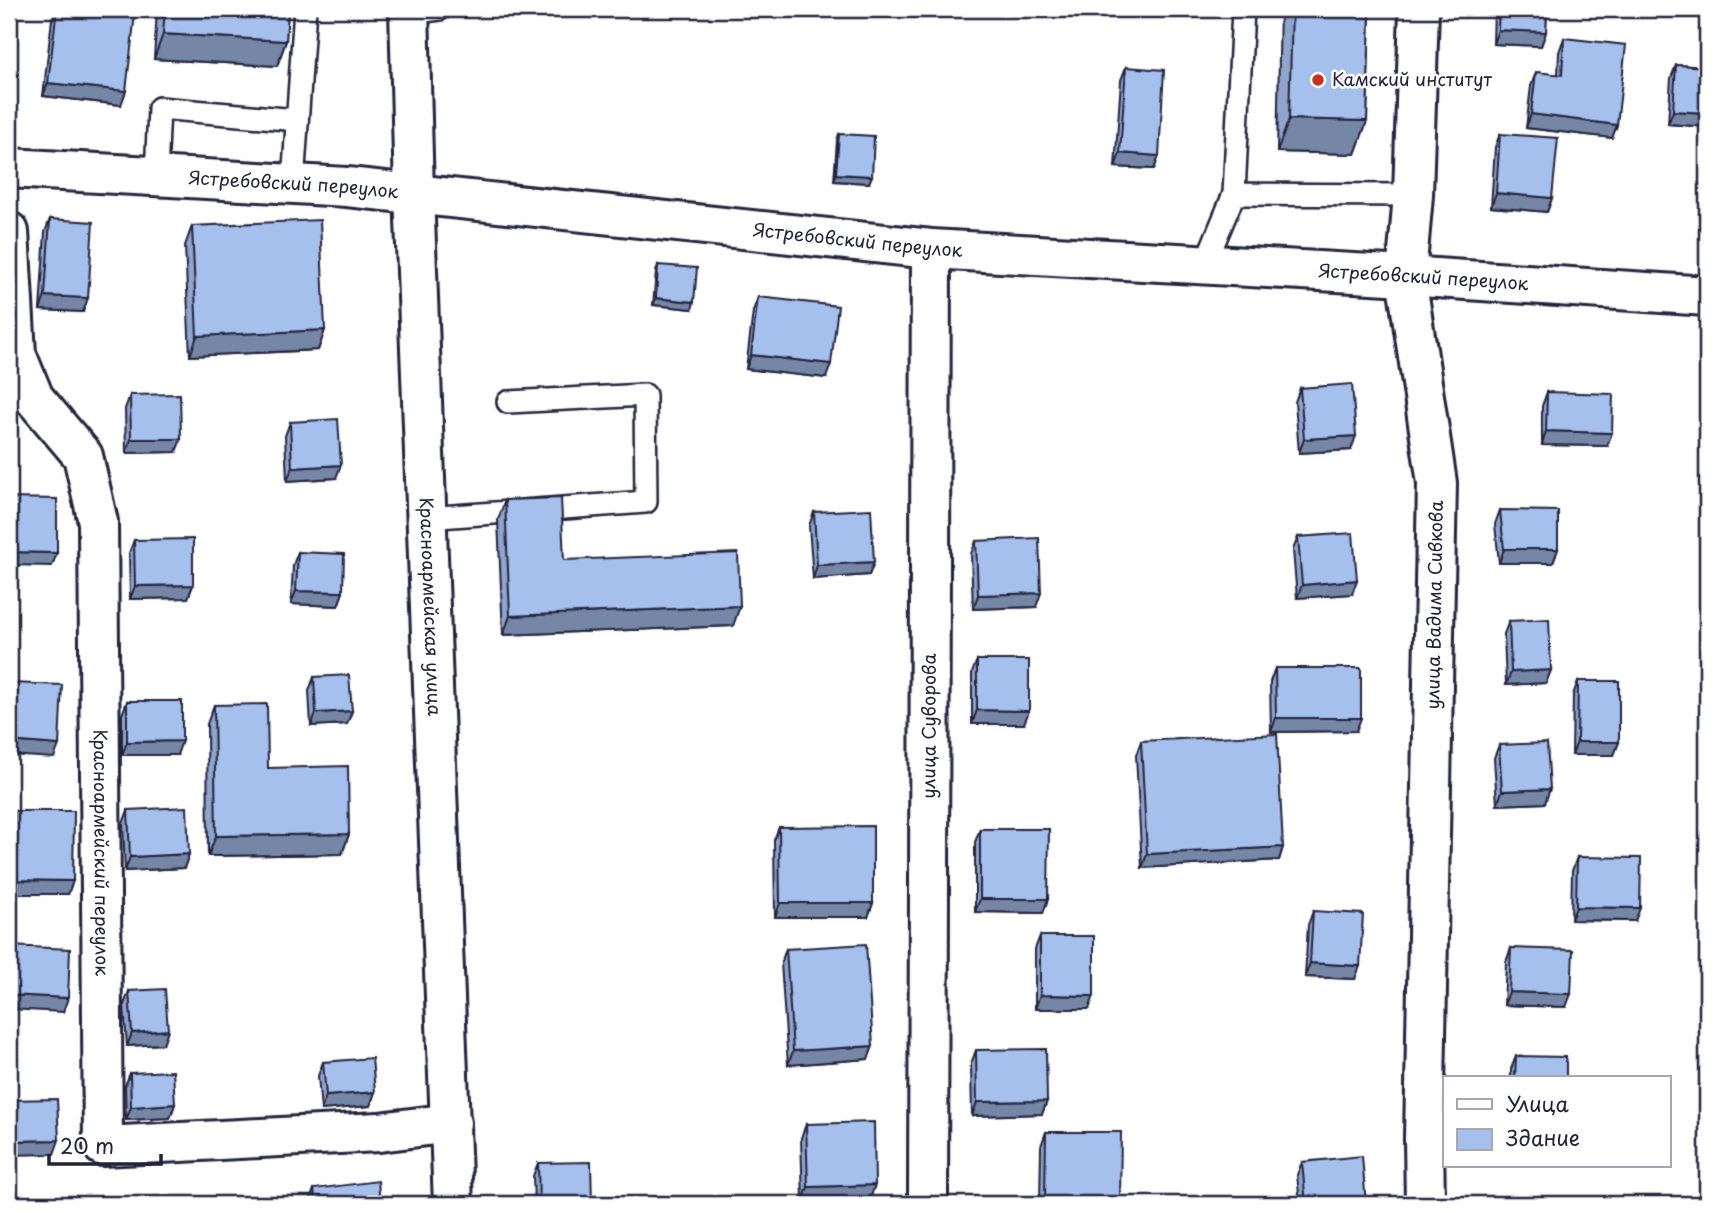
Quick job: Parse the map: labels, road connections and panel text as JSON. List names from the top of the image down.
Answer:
{
  "streets": {
    "street": [
      "Ястребовский переулок",
      "улица Вадима Сивкова",
      "Красноармейская улица",
      "улица Суворова",
      "Красноармейский переулок"
    ]
  },
  "crossings": [
    ["Ястребовский переулок", "улица Вадима Сивкова"],
    ["Ястребовский переулок", "Красноармейская улица"],
    ["Ястребовский переулок", "улица Суворова"],
    ["Красноармейская улица", "Красноармейский переулок"]
  ],
  "places": ["Камский институт"],
  "legend": ["Улица", "Здание"],
  "scale_bar": "20 m"
}
